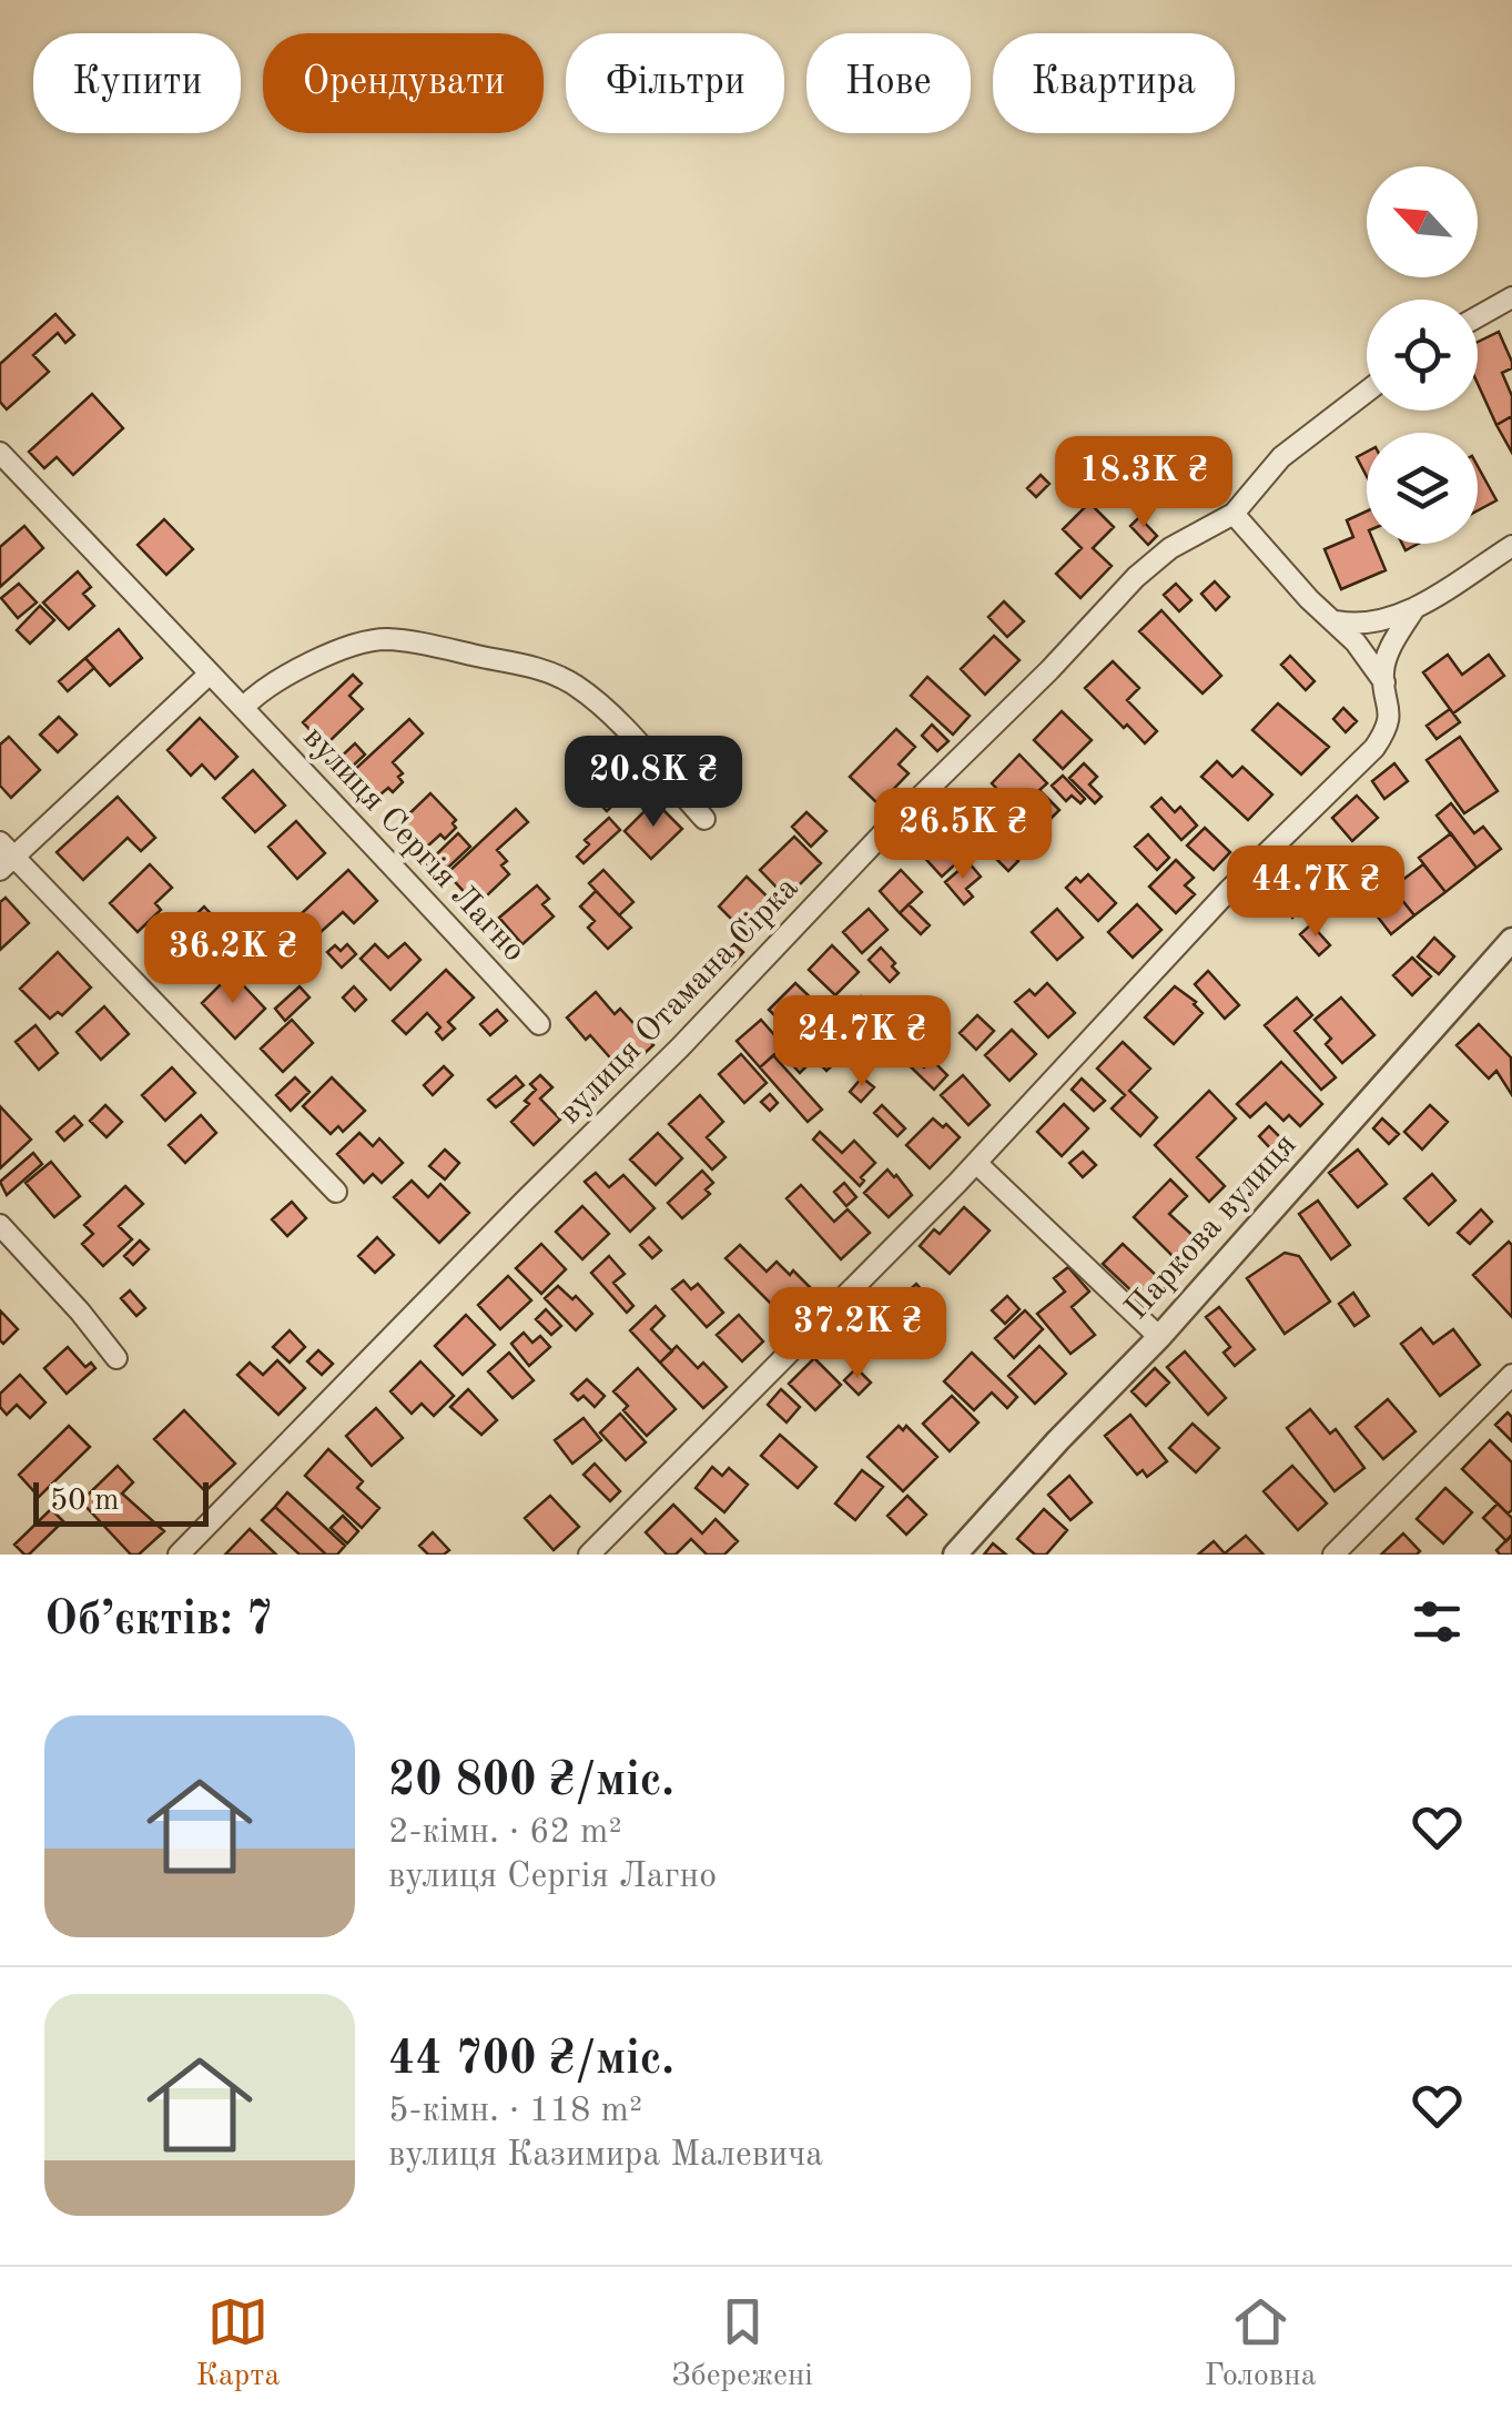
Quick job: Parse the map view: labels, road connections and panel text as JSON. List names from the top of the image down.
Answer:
{
  "streets": {
    "street": ["вулиця Сергія Лагно", "вулиця Отамана Сірка", "Паркова вулиця"]
  },
  "scale_bar": "50 m",
  "north": "top left",
  "page": {
    "chip": [
      "Купити",
      "Орендувати",
      "Фільтри",
      "Нове",
      "Квартира"
    ],
    "price": [
      "18.3K ₴",
      "20.8K ₴",
      "26.5K ₴",
      "44.7K ₴",
      "36.2K ₴",
      "24.7K ₴",
      "37.2K ₴"
    ],
    "scale": "50 m",
    "heading": "Об’єктів: 7",
    "list": [
      {
        "name": "20 800 ₴/міс.",
        "note": "2-кімн. · 62 m² · вулиця Сергія Лагно"
      },
      {
        "name": "44 700 ₴/міс.",
        "note": "5-кімн. · 118 m² · вулиця Казимира Малевича"
      }
    ],
    "tabs": ["Карта", "Збережені", "Головна"]
  }
}
